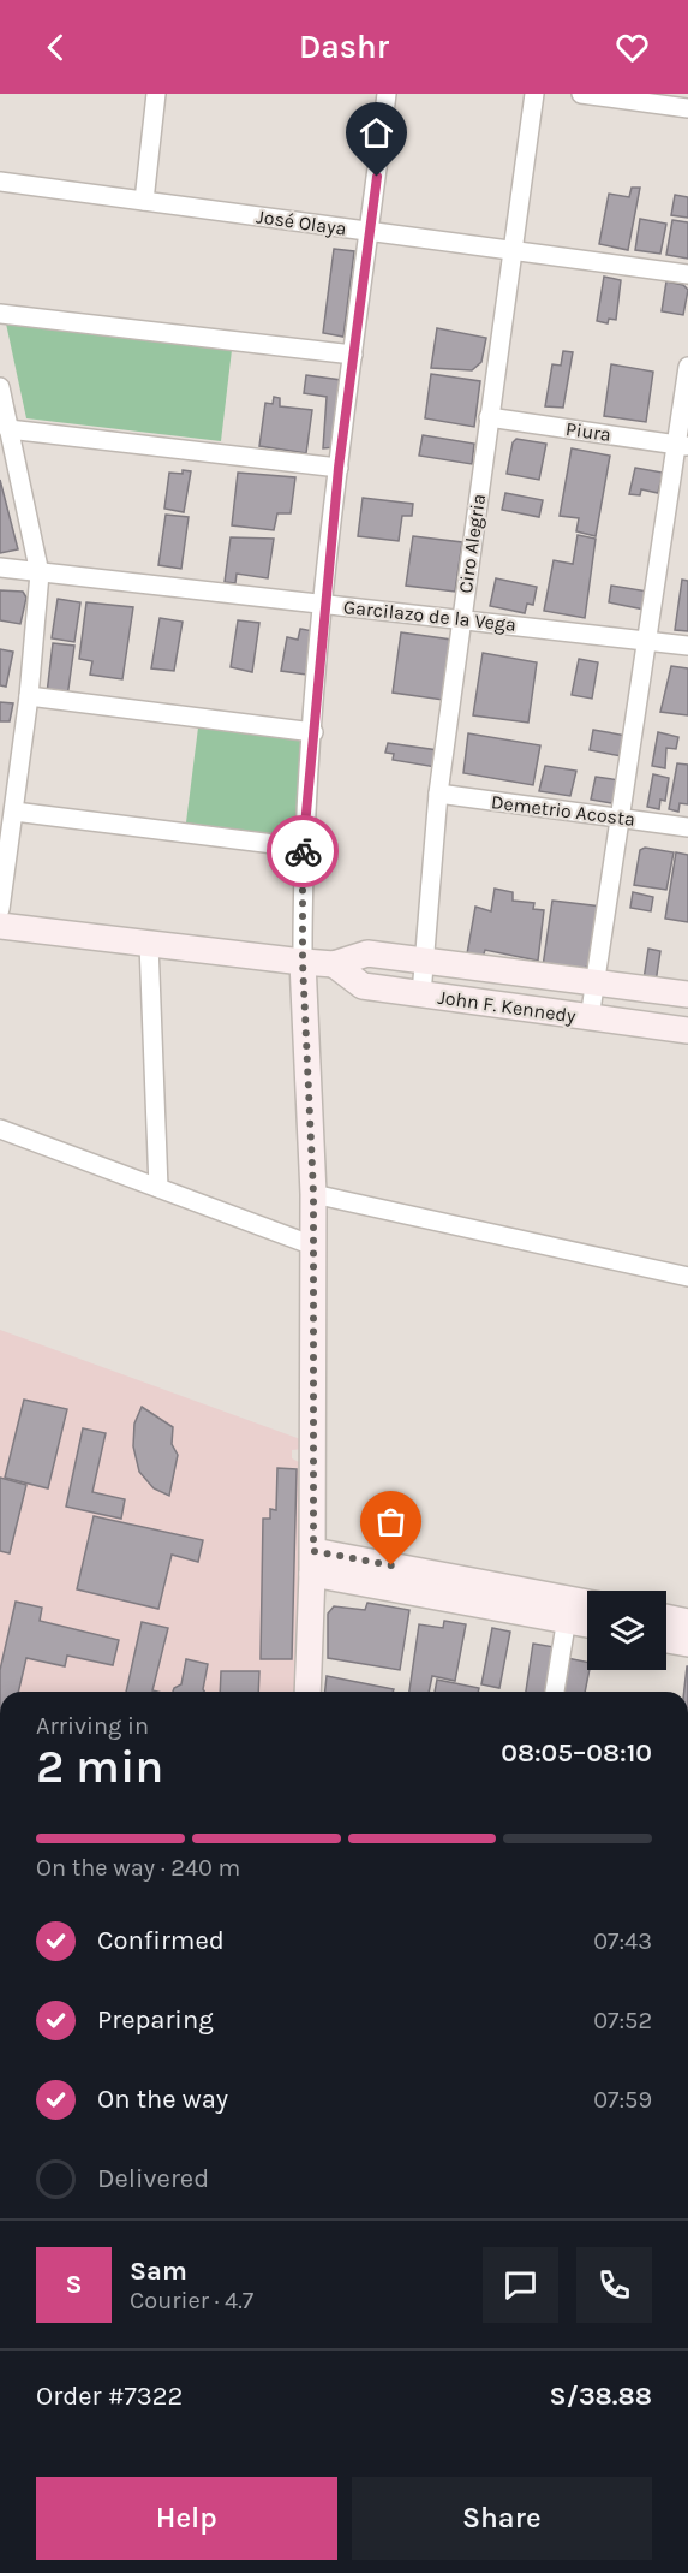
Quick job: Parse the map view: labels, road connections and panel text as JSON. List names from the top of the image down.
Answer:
{
  "streets": {
    "street": [
      "José Olaya",
      "Piura",
      "Ciro Alegria",
      "Garcilazo de la Vega",
      "Demetrio Acosta",
      "John F. Kennedy"
    ]
  },
  "crossings": [
    ["José Olaya", "Ciro Alegria"],
    ["Piura", "Ciro Alegria"],
    ["Ciro Alegria", "Garcilazo de la Vega"],
    ["Ciro Alegria", "Demetrio Acosta"],
    ["Ciro Alegria", "John F. Kennedy"]
  ],
  "page": {
    "header": "Dashr",
    "heading": ["2 min", "Arriving in", "08:05–08:10"],
    "panel": [
      "Sam",
      "Courier · 4.7",
      "Order #7322",
      "S/38.88"
    ],
    "bar": "On the way · 240 m",
    "list": [
      ["Confirmed", "07:43"],
      ["Preparing", "07:52"],
      ["On the way", "07:59"],
      "Delivered"
    ],
    "round": "S",
    "buttons": ["Help", "Share"]
  }
}
